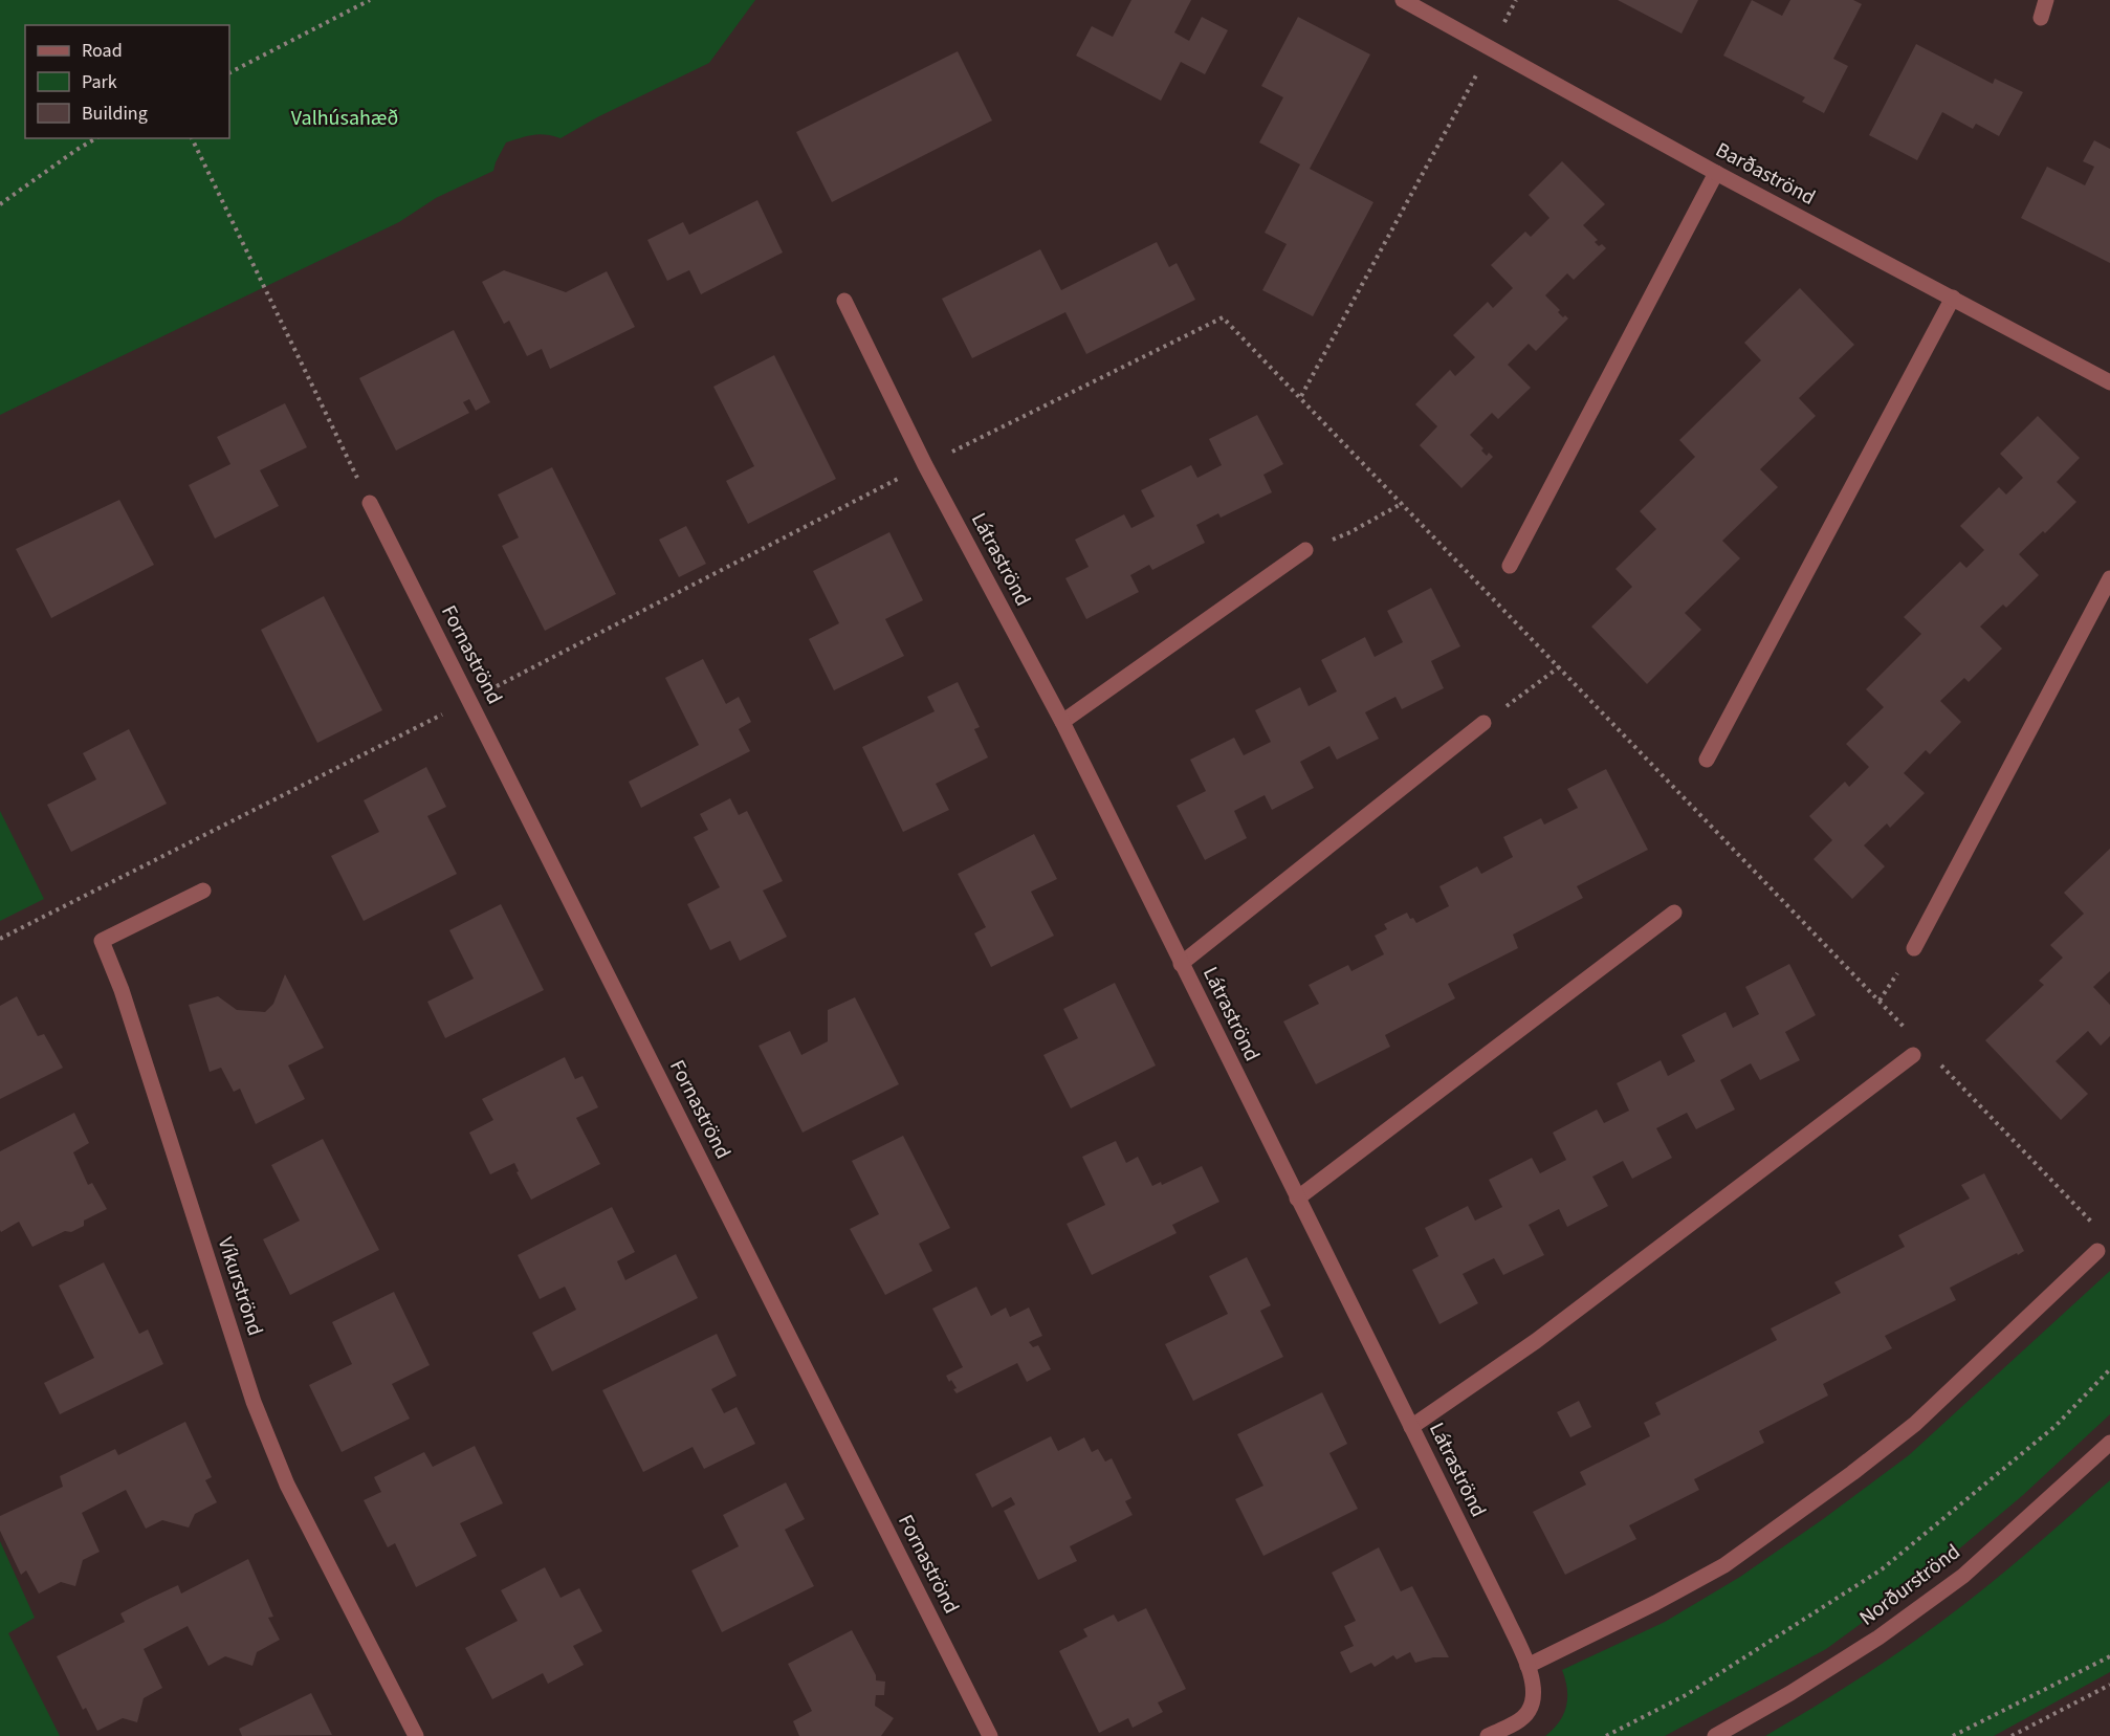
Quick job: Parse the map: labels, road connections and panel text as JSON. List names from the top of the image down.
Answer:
{
  "streets": {
    "street": [
      "Barðaströnd",
      "Látraströnd",
      "Fornaströnd",
      "Víkurströnd",
      "Norðurströnd"
    ]
  },
  "parks": ["Valhúsahæð"],
  "legend": ["Road", "Park", "Building"]
}
